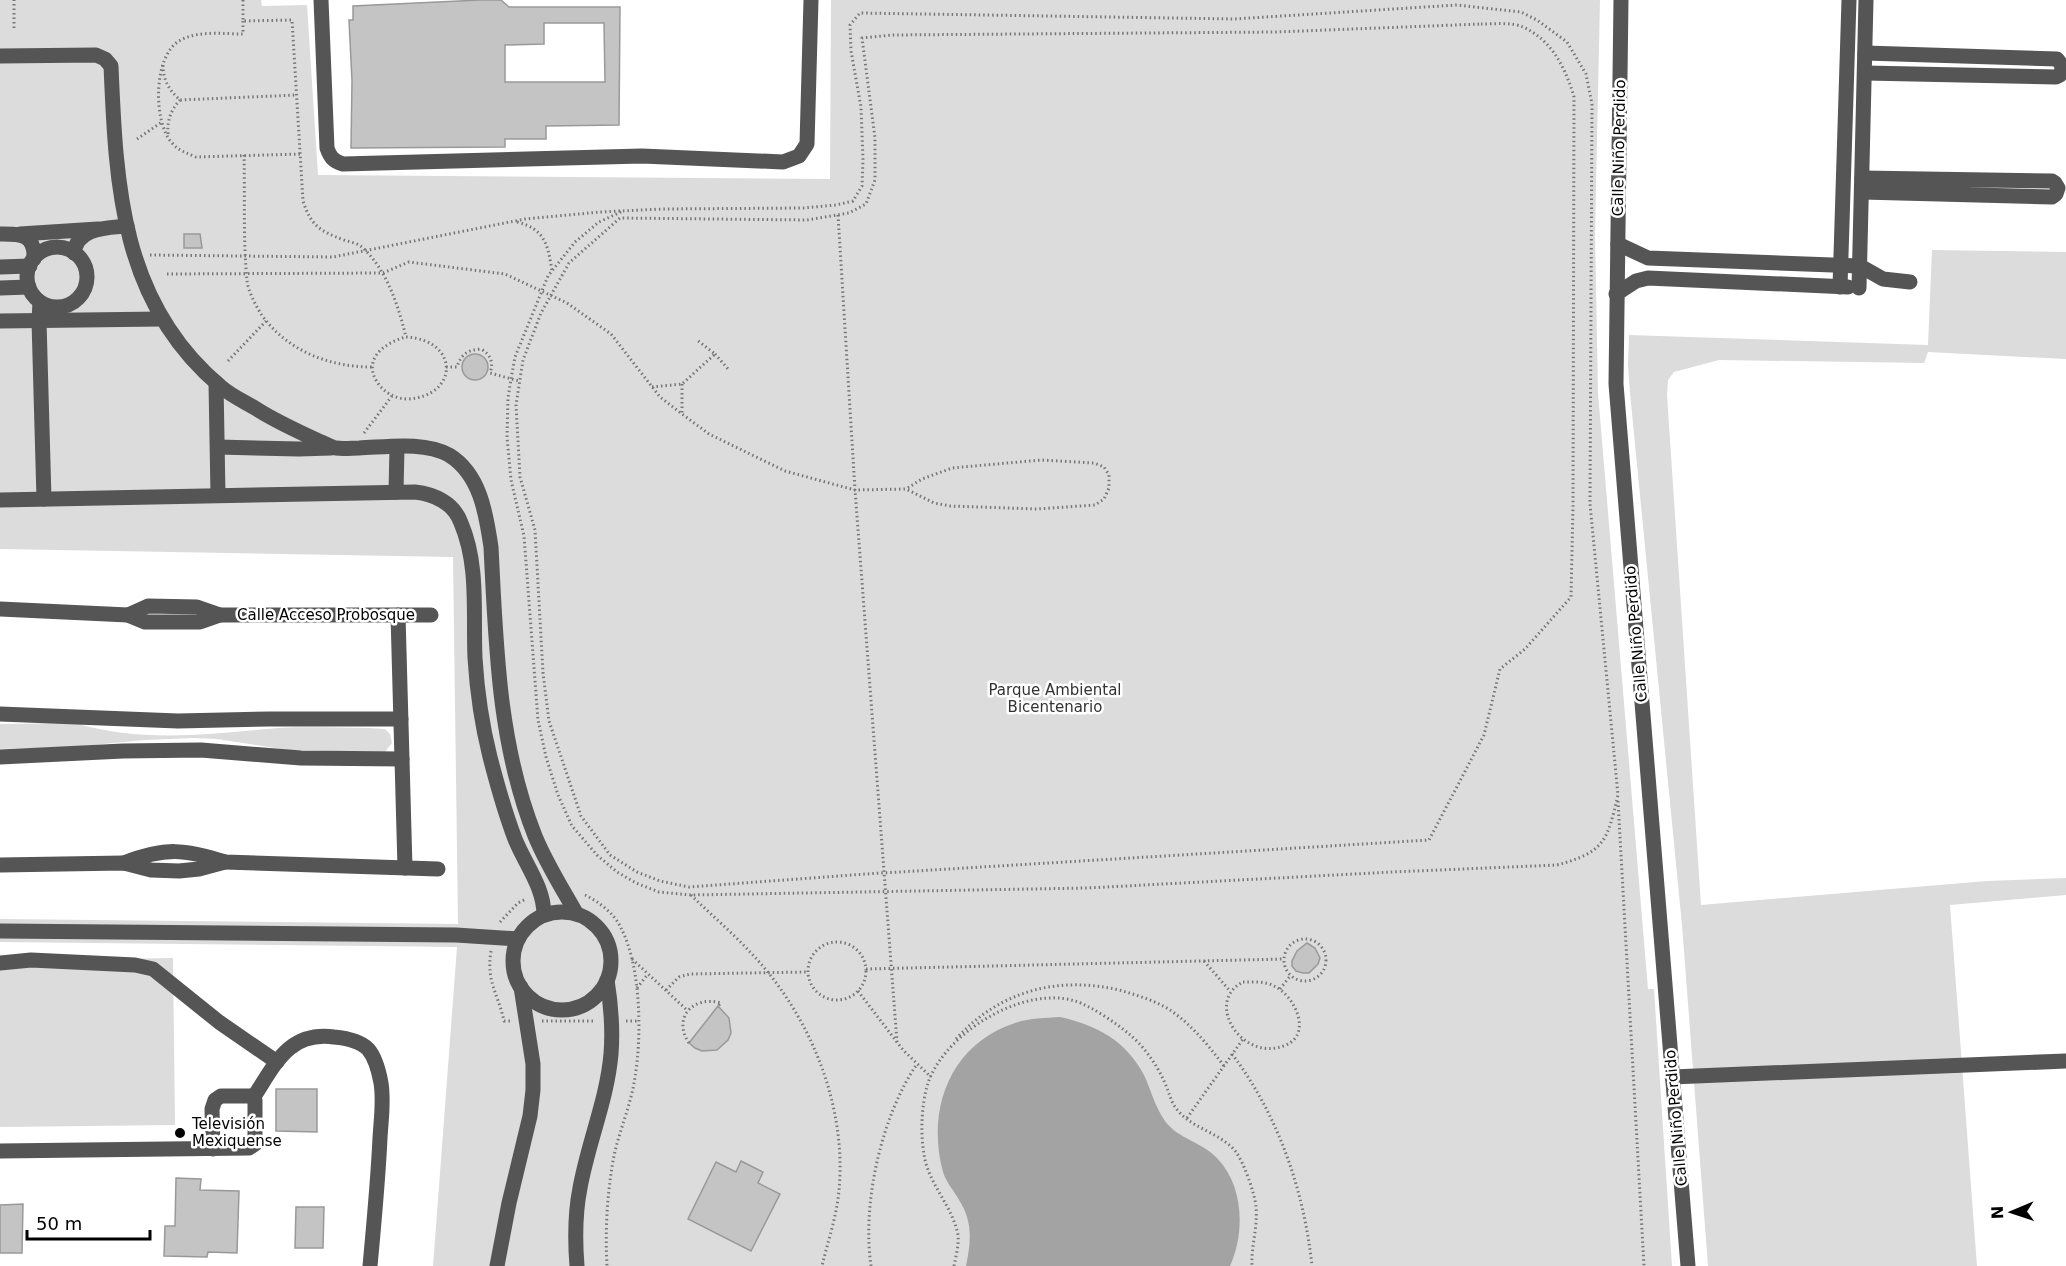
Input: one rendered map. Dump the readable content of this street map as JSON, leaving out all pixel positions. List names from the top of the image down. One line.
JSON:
{"streets":{"street":["Calle Niño Perdido","Calle Acceso Probosque"]},"parks":["Parque Ambiental Bicentenario"],"places":["Televisión Mexiquense"],"scale_bar":"50 m","north":"left"}
